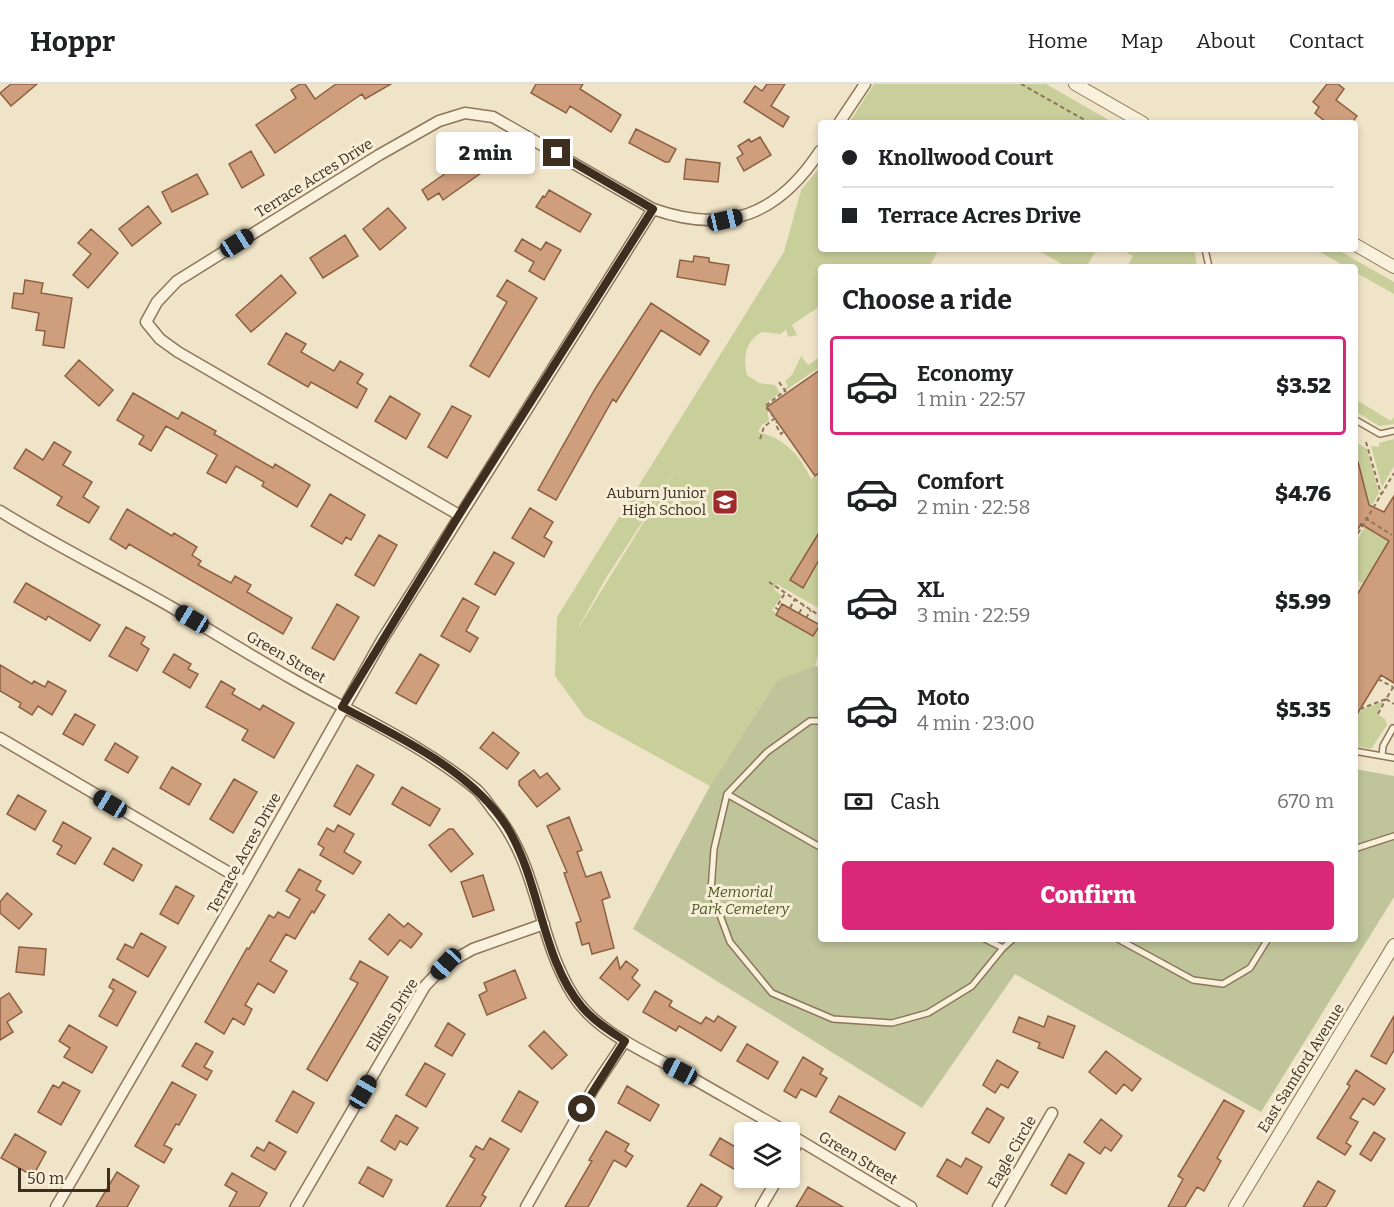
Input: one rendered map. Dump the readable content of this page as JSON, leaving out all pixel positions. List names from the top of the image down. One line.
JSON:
{"streets":{"street":["Terrace Acres Drive","Green Street","Elkins Drive","East Samford Avenue","Eagle Circle"]},"crossings":[["Terrace Acres Drive","Green Street"],["Green Street","Elkins Drive"]],"parks":["Memorial Park Cemetery"],"places":{"school or university":["Auburn Junior High School"]},"scale_bar":"50 m","page":{"header":"Hoppr","nav":["Home","Map","About","Contact"],"banner":["Knollwood Court","Terrace Acres Drive"],"bubble":"2 min","heading":"Choose a ride","list":[{"name":"Economy","note":"1 min · 22:57","value":"$3.52"},{"name":"Comfort","note":"2 min · 22:58","value":"$4.76"},{"name":"XL","note":"3 min · 22:59","value":"$5.99"},{"name":"Moto","note":"4 min · 23:00","value":"$5.35"}],"pay":["Cash","670 m"],"buttons":"Confirm","scale":"50 m"}}
